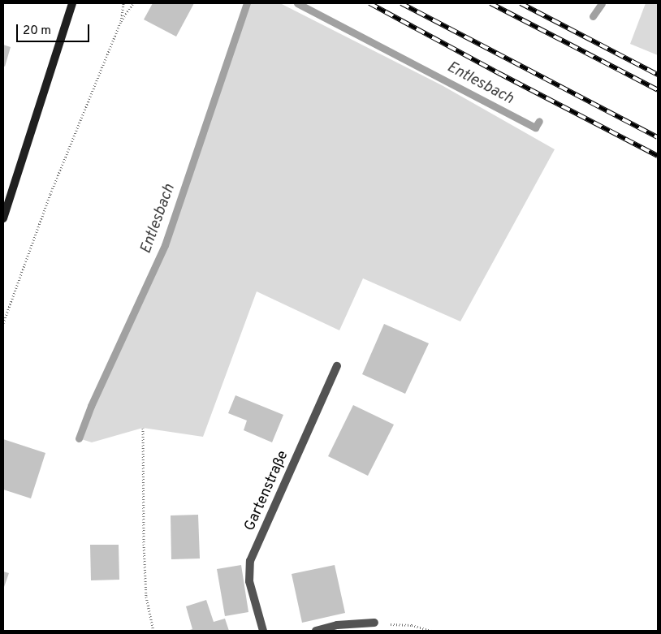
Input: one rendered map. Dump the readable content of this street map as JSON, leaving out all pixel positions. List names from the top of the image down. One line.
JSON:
{"streets":{"street":["Gartenstraße"]},"water":["Entlesbach"],"scale_bar":"20 m"}
